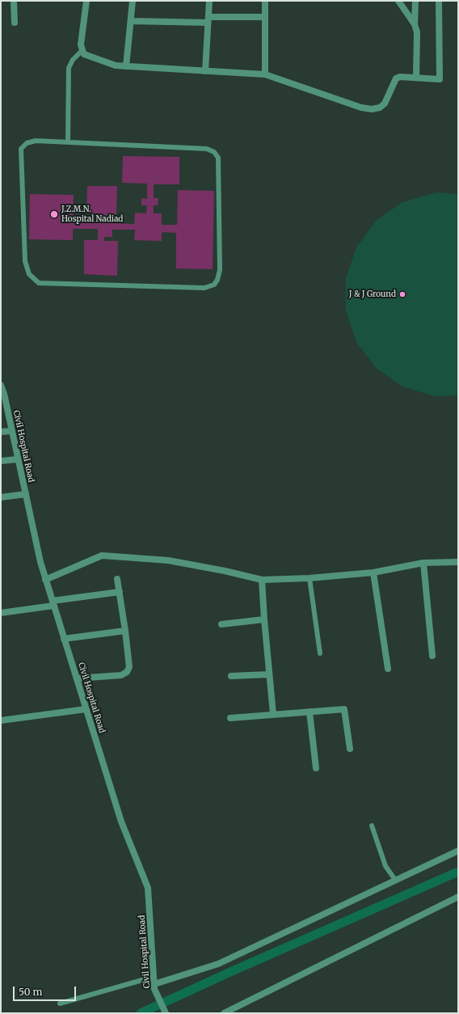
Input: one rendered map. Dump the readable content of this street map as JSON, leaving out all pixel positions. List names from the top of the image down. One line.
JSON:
{"streets":{"street":["Civil Hospital Road"]},"places":["J.Z.M.N. Hospital Nadiad","J & J Ground"],"scale_bar":"50 m"}
